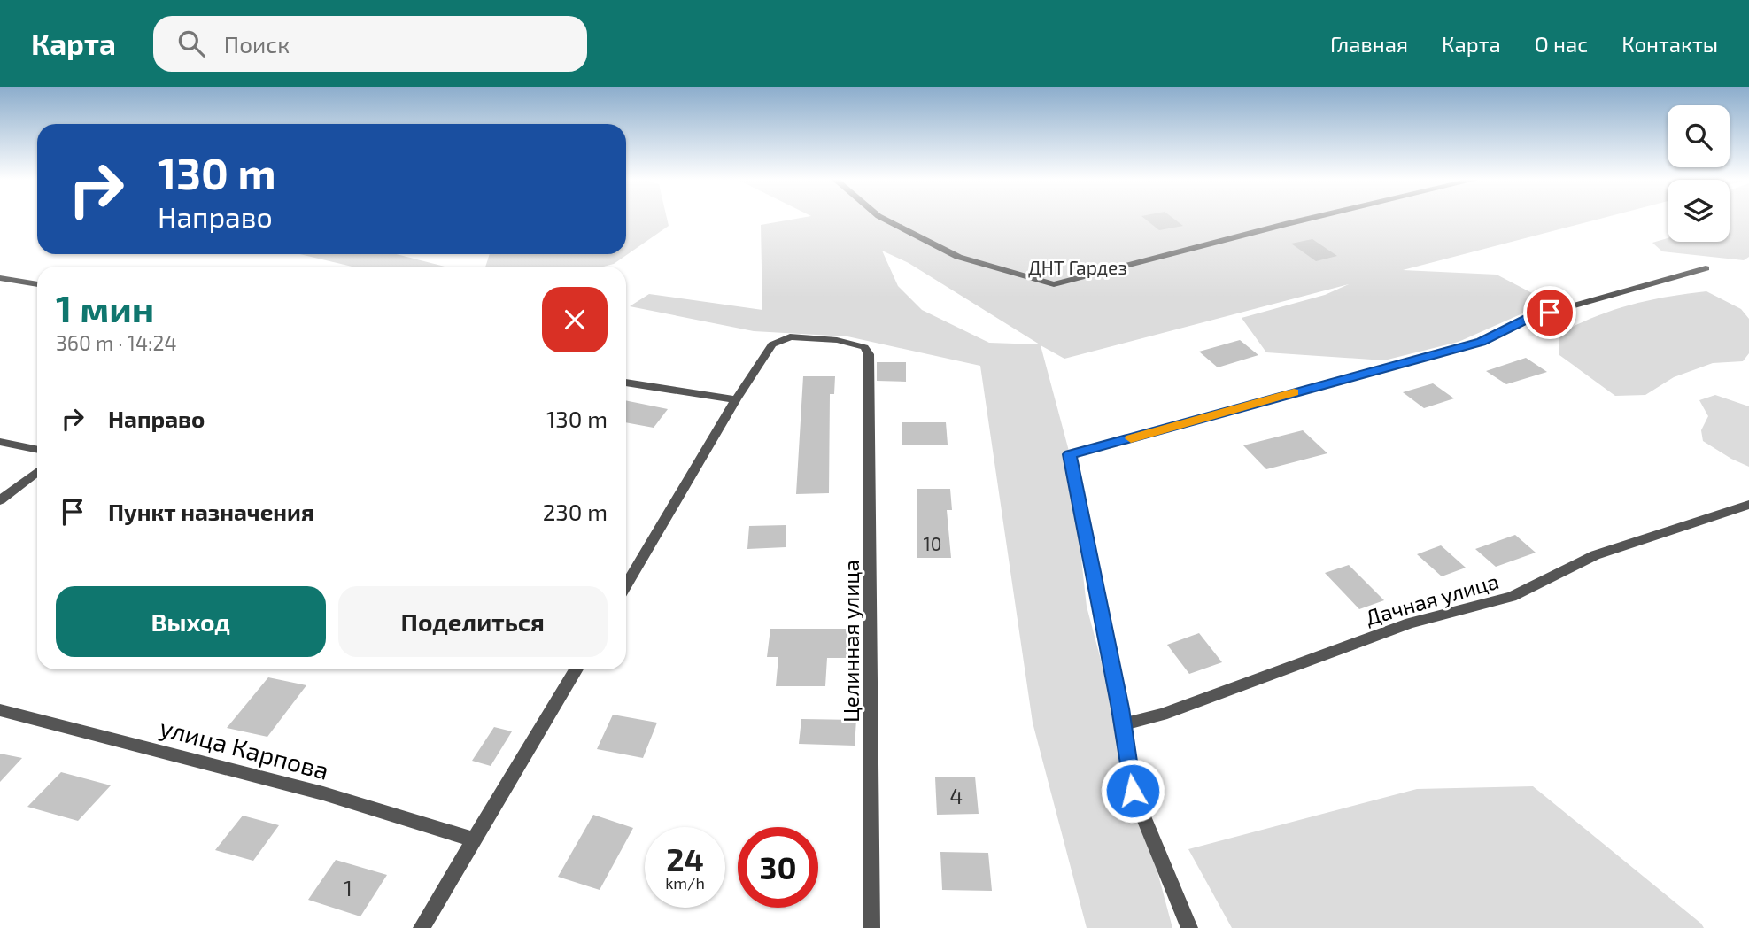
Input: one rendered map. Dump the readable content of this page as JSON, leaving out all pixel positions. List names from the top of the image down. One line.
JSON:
{"streets":{"street":["Дачная улица","Целинная улица","улица Карпова"]},"parks":["ДНТ Гардез"],"house_numbers":["10","4","1"],"page":{"header":"Карта","search":"Поиск","nav":["Главная","Карта","О нас","Контакты"],"turn":["130 m","Направо"],"heading":["1 мин","360 m · 14:24"],"list":[{"name":"Направо","value":"130 m"},{"name":"Пункт назначения","value":"230 m"}],"buttons":["Выход","Поделиться"],"speed":"24 km/h","limit":"30"}}
